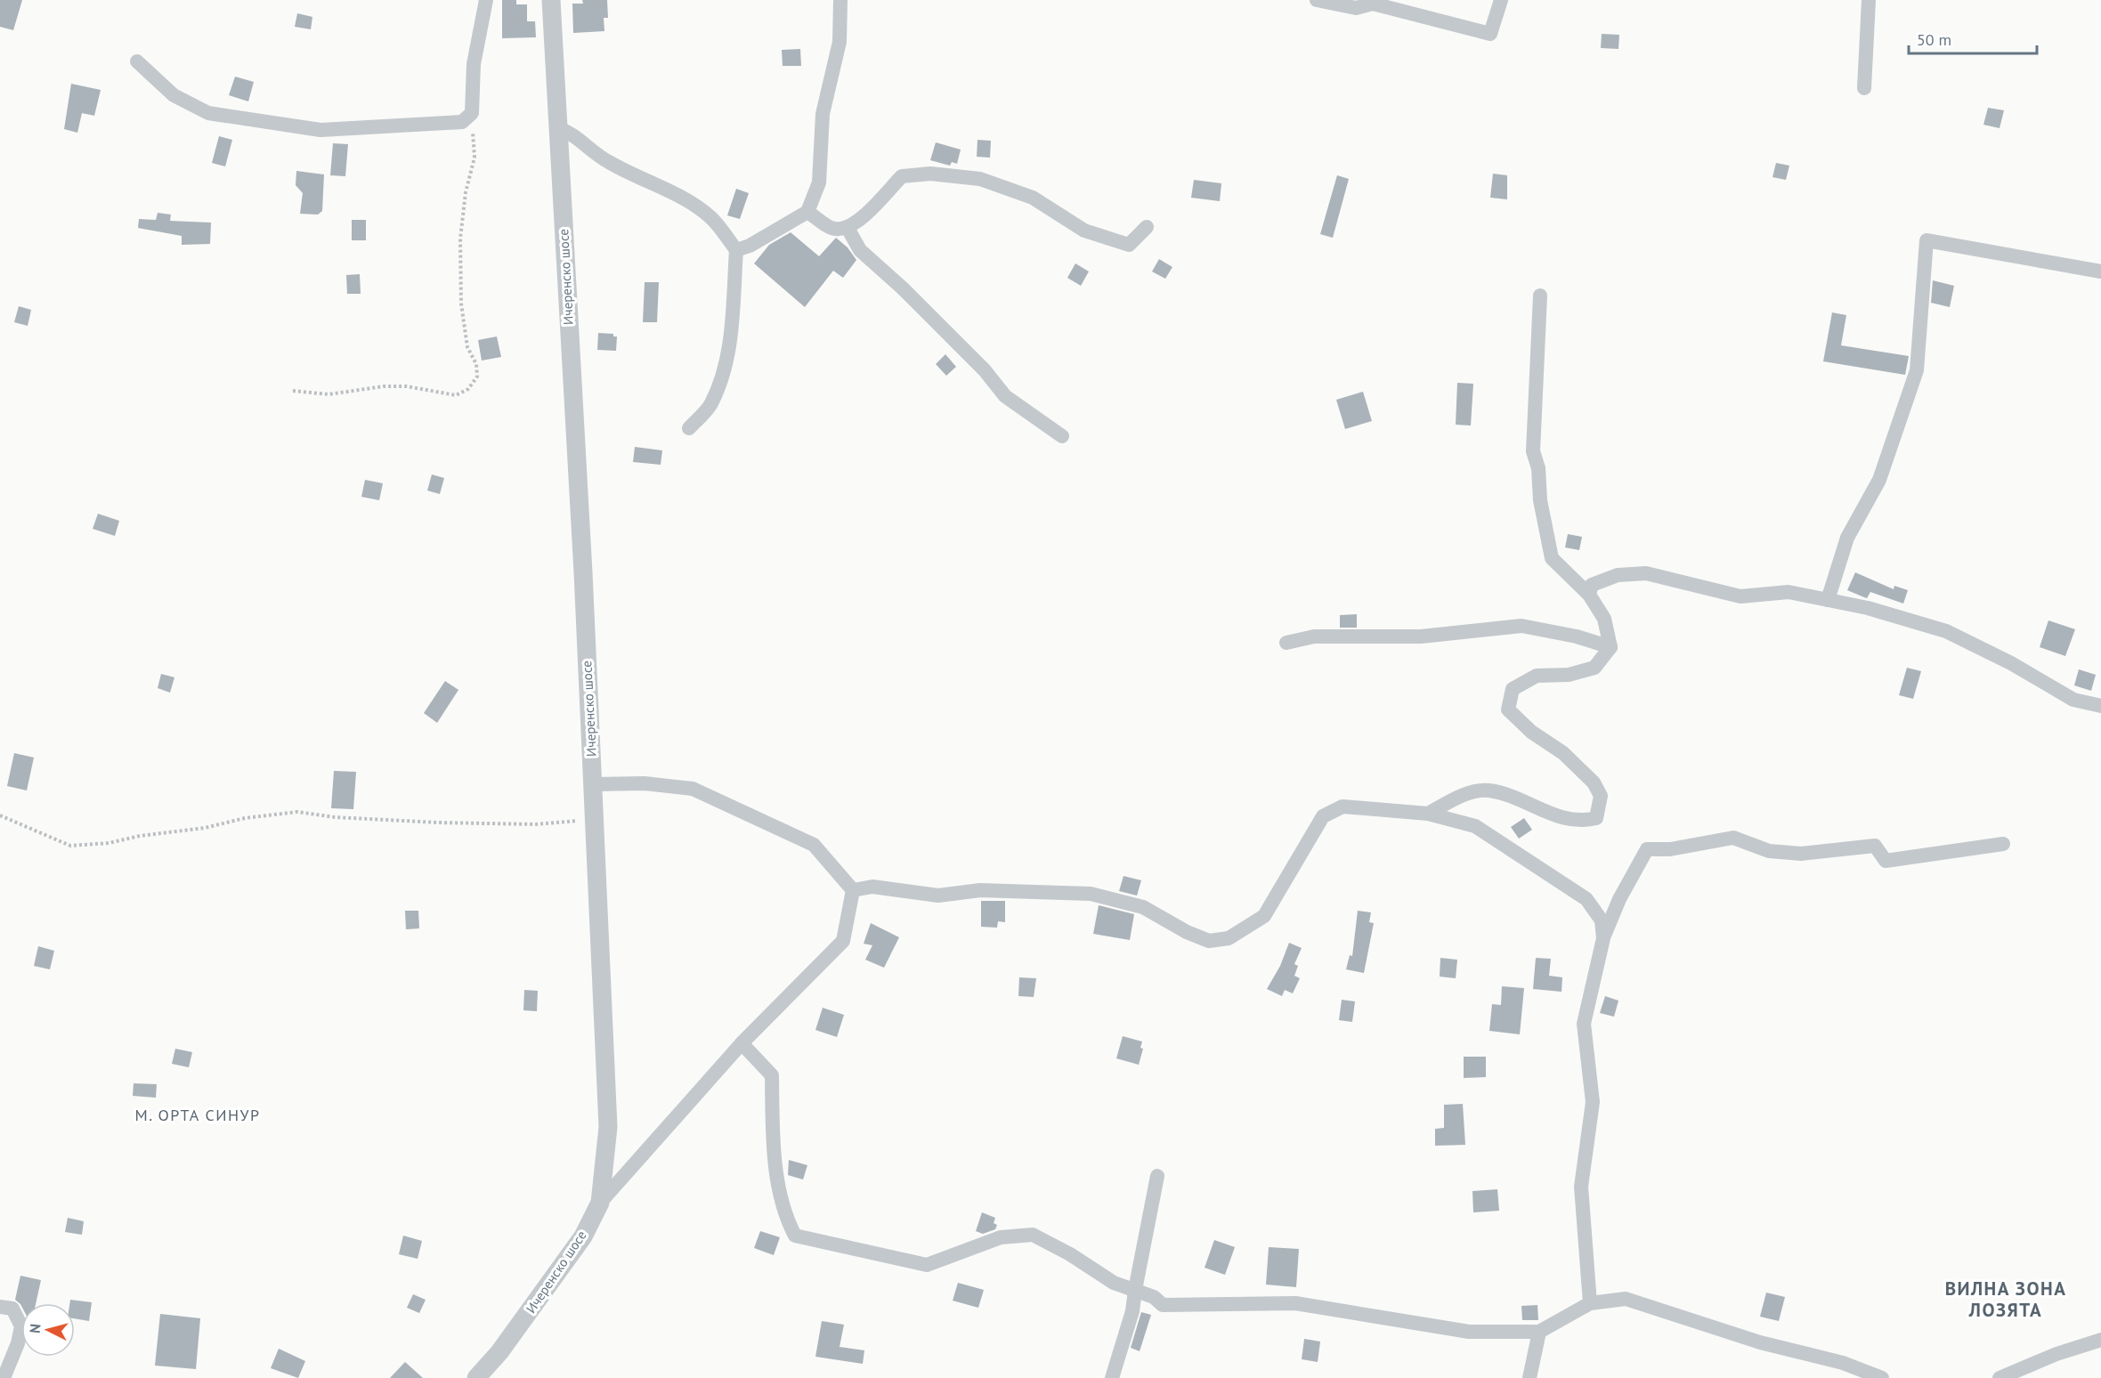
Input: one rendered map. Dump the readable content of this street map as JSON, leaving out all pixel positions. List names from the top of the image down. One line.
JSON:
{"streets":{"street":["Ичеренско шосе"]},"districts":["М. ОРТА СИНУР","ВИЛНА ЗОНА ЛОЗЯТА"],"scale_bar":"50 m","north":"left"}
